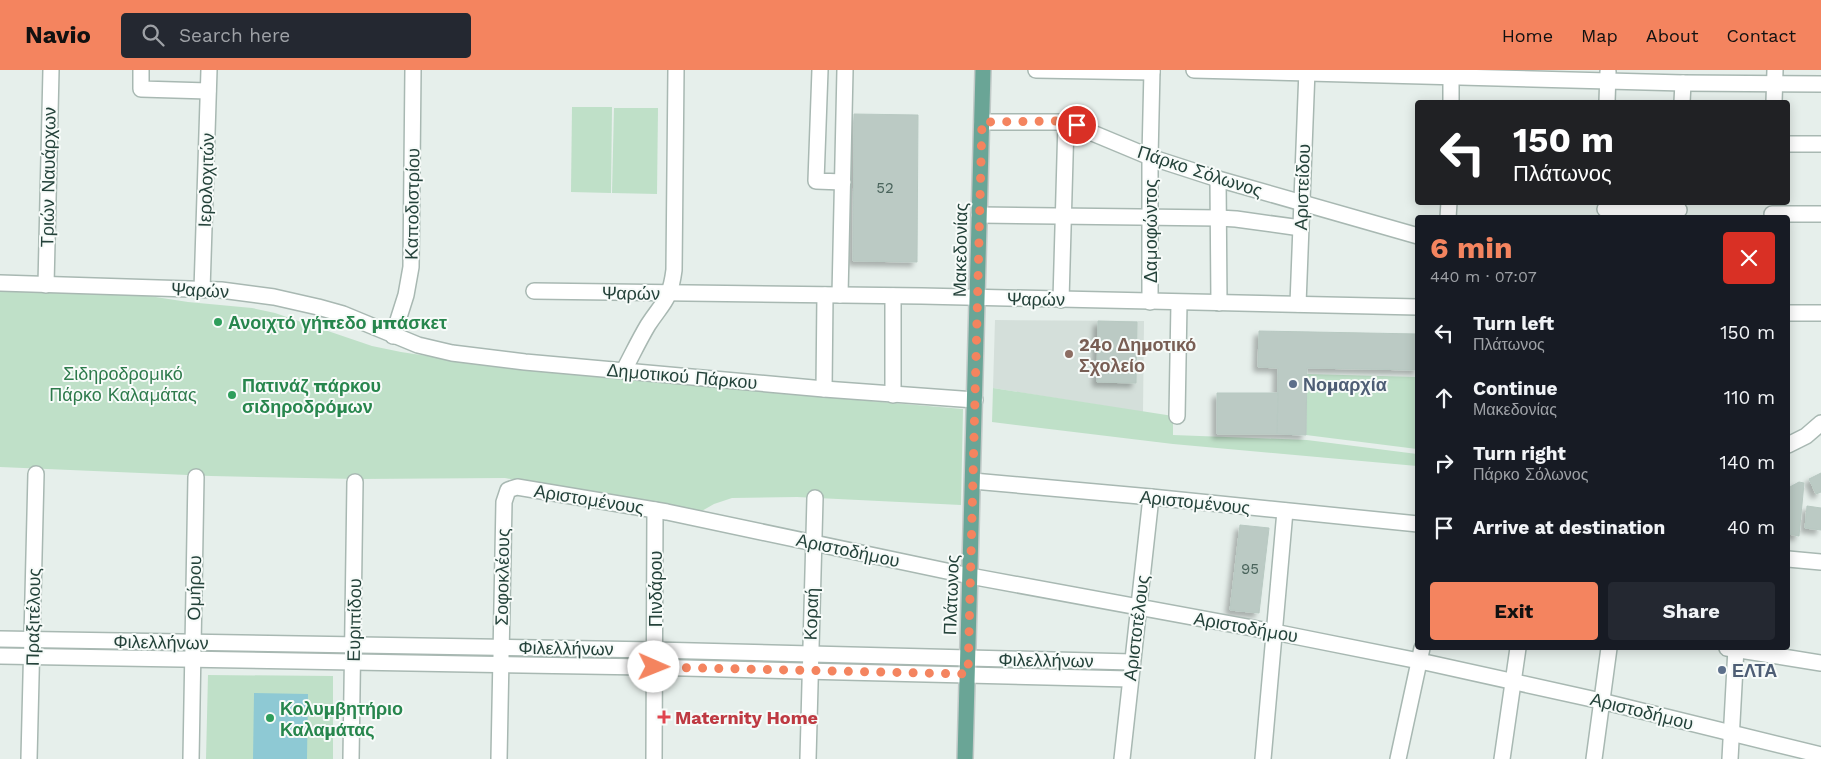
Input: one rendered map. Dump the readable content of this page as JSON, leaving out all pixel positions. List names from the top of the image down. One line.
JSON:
{"streets":{"main road":["Μακεδονίας","Πλάτωνος"],"street":["Πάρκο Σόλωνος","Τριών Ναυάρχων","Ιερολοχιτών","Αριστείδου","Καποδιστρίου","Δαμοφώντος","Ψαρών","Δημοτικού Πάρκου","Αριστομένους","Αριστοδήμου","Σοφοκλέους","Ομήρου","Πινδάρου","Κοραή","Πραξιτέλους","Ευριπίδου","Αριστοτέλους","Φιλελλήνων"]},"crossings":[["Πάρκο Σόλωνος","Αριστείδου"],["Πάρκο Σόλωνος","Δαμοφώντος"],["Πάρκο Σόλωνος","Μακεδονίας"],["Τριών Ναυάρχων","Ψαρών"],["Ιερολοχιτών","Ψαρών"],["Αριστείδου","Ψαρών"],["Καποδιστρίου","Ψαρών"],["Καποδιστρίου","Δημοτικού Πάρκου"],["Δαμοφώντος","Ψαρών"],["Μακεδονίας","Ψαρών"],["Μακεδονίας","Δημοτικού Πάρκου"],["Μακεδονίας","Πλάτωνος"],["Ψαρών","Δημοτικού Πάρκου"],["Αριστομένους","Αριστοδήμου"],["Αριστομένους","Σοφοκλέους"],["Αριστομένους","Πινδάρου"],["Αριστομένους","Πλάτωνος"],["Αριστομένους","Αριστοτέλους"],["Αριστοδήμου","Πινδάρου"],["Αριστοδήμου","Πλάτωνος"],["Αριστοδήμου","Κοραή"],["Αριστοδήμου","Αριστοτέλους"],["Σοφοκλέους","Φιλελλήνων"],["Ομήρου","Φιλελλήνων"],["Πινδάρου","Φιλελλήνων"],["Πλάτωνος","Φιλελλήνων"],["Κοραή","Φιλελλήνων"],["Πραξιτέλους","Φιλελλήνων"],["Ευριπίδου","Φιλελλήνων"],["Αριστοτέλους","Φιλελλήνων"]],"parks":["Σιδηροδρομικό Πάρκο Καλαμάτας"],"places":{"other":["Ανοιχτό γήπεδο μπάσκετ","24ο Δημοτικό Σχολείο","Νομαρχία","Πατινάζ πάρκου σιδηροδρόμων","ΕΛΤΑ","Κολυμβητήριο Καλαμάτας"],"health":["Maternity Home"]},"house_numbers":["52","95"],"page":{"header":"Navio","search":"Search here","nav":["Home","Map","About","Contact"],"turn":["150 m","Πλάτωνος"],"heading":["6 min","440 m · 07:07"],"list":[{"name":"Turn left","note":"Πλάτωνος","value":"150 m"},{"name":"Continue","note":"Μακεδονίας","value":"110 m"},{"name":"Turn right","note":"Πάρκο Σόλωνος","value":"140 m"},{"name":"Arrive at destination","value":"40 m"}],"buttons":["Exit","Share"]}}
